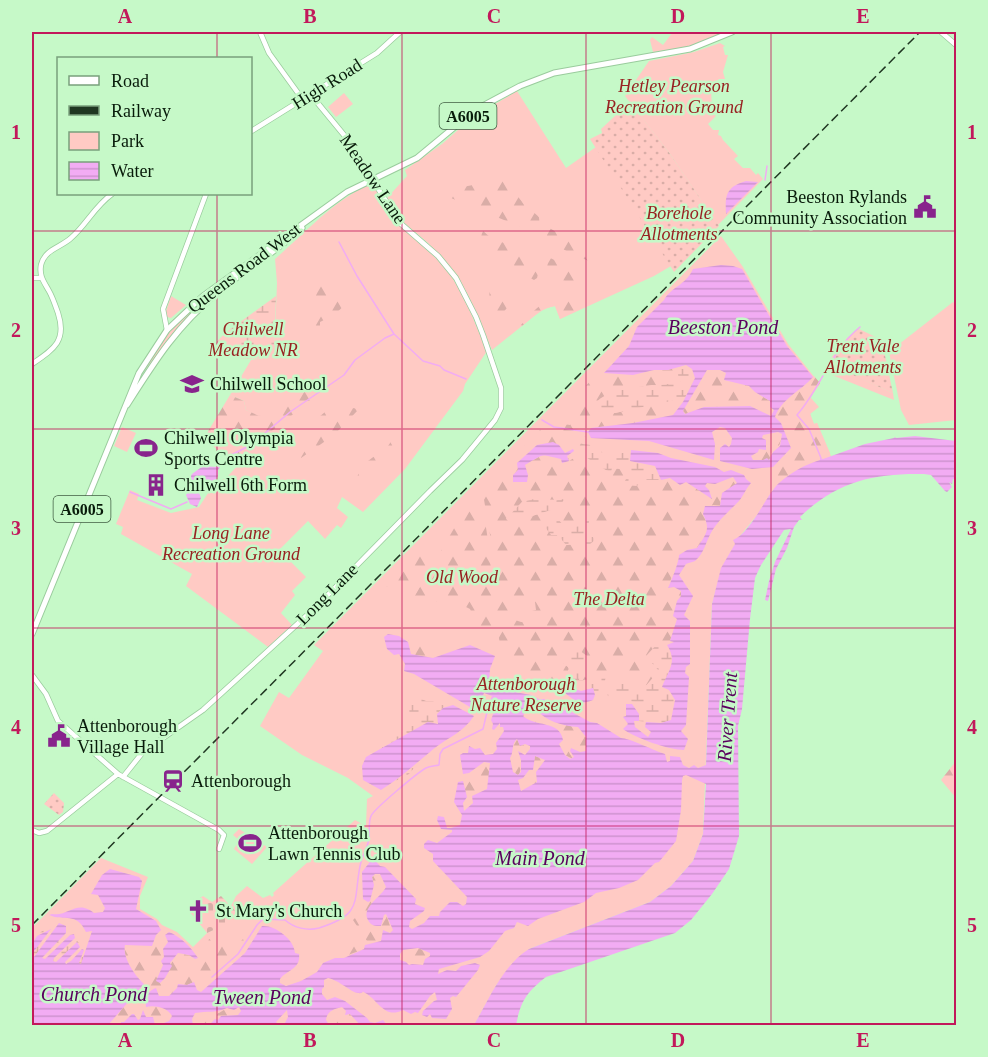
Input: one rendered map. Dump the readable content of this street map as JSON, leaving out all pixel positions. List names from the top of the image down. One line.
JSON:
{"streets":{"main road":["A6005","Queens Road West"],"street":["High Road","Meadow Lane","Long Lane"]},"crossings":[["High Road","Meadow Lane"],["A6005","Queens Road West"],["Meadow Lane","Queens Road West"],["Meadow Lane","Long Lane"]],"water":["Beeston Pond","River Trent","Main Pond","Church Pond","Tween Pond"],"parks":["Hetley Pearson Recreation Ground","Borehole Allotments","Chilwell Meadow NR","Trent Vale Allotments","Long Lane Recreation Ground","Old Wood","The Delta","Attenborough Nature Reserve"],"places":{"public building":["Beeston Rylands Community Association","Attenborough Village Hall"],"school or university":["Chilwell School"],"sports":["Chilwell Olympia Sports Centre","Attenborough Lawn Tennis Club"],"building":["Chilwell 6th Form"],"station":["Attenborough"],"church":["St Mary's Church"]},"legend":["Road","Railway","Park","Water"],"grid":{"columns":["A","B","C","D","E"],"rows":["1","2","3","4","5"]}}
